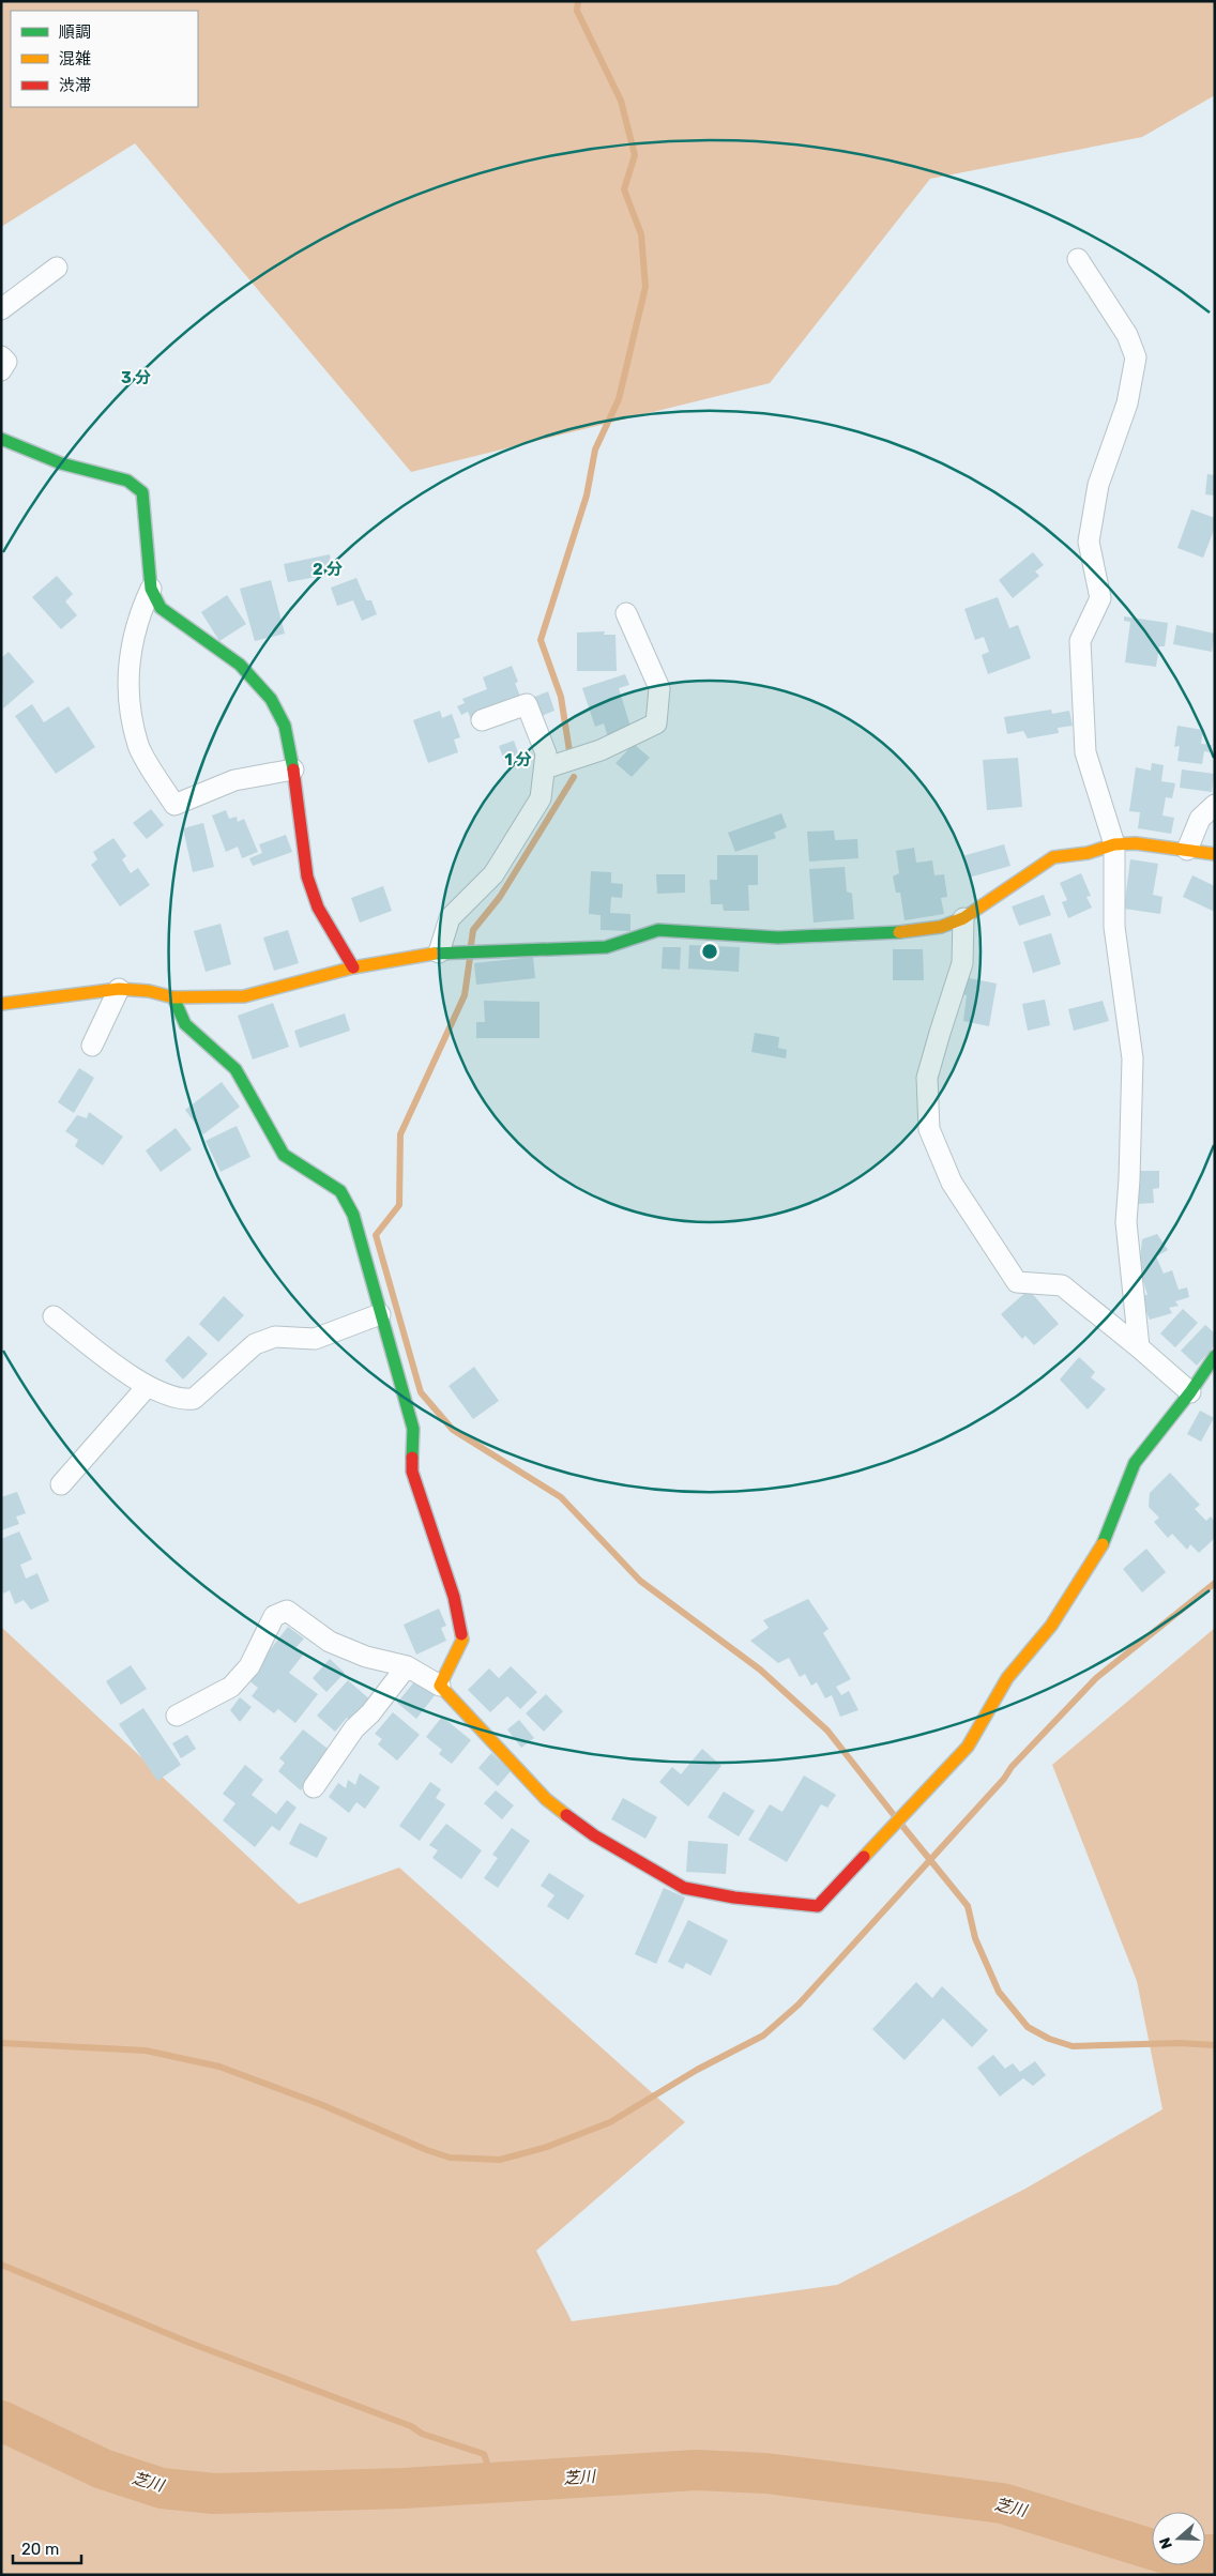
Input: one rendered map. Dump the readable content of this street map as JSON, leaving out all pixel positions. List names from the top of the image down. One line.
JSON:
{"water":["芝川"],"legend":["順調","混雑","渋滞"],"scale_bar":"20 m","north":"left","rings":["3 分","2 分","1 分"]}
